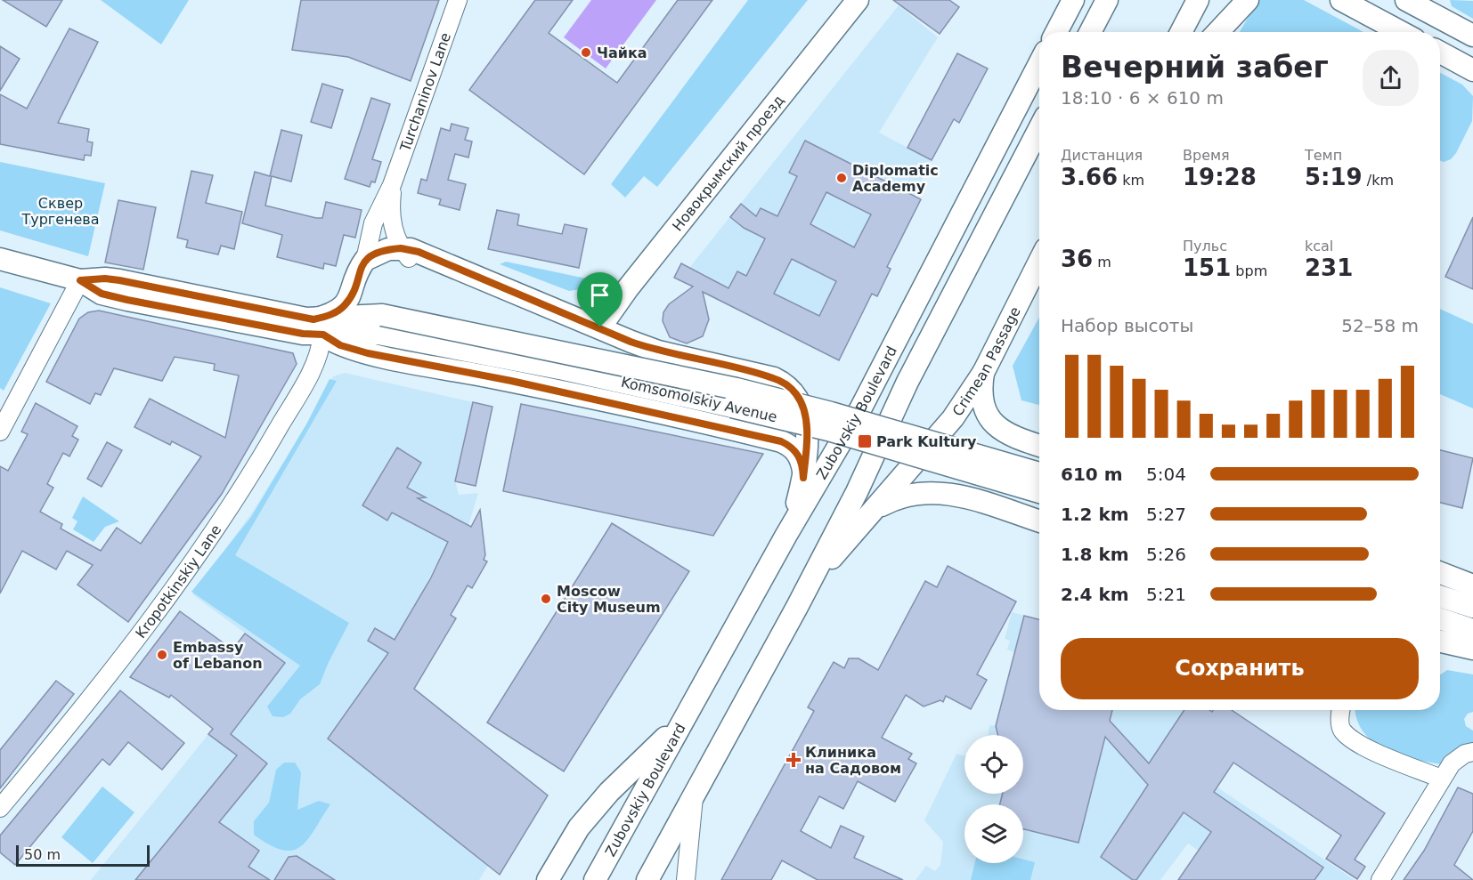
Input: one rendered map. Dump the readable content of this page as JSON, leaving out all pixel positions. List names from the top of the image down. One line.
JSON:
{"streets":{"main road":["Новокрымский проезд","Crimean Passage","Komsomolskiy Avenue","Zubovskiy Boulevard"],"street":["Turchaninov Lane","Kropotkinskiy Lane"]},"crossings":[["Crimean Passage","Zubovskiy Boulevard"]],"parks":["Сквер Тургенева"],"places":{"other":["Чайка","Diplomatic Academy","Moscow City Museum","Embassy of Lebanon"],"transit":["Park Kultury"],"health":["Клиника на Садовом"]},"scale_bar":"50 m","page":{"heading":["Вечерний забег","18:10 · 6 × 610 m"],"stats":[["Дистанция","3.66 km"],["Время","19:28"],["Темп","5:19 /km"],["36 m"],["Пульс","151 bpm"],["kcal","231"]],"chart":["Набор высоты","52–58 m"],"list":[{"name":"610 m","note":"5:04"},{"name":"1.2 km","note":"5:27"},{"name":"1.8 km","note":"5:26"},{"name":"2.4 km","note":"5:21"}],"buttons":"Сохранить","scale":"50 m"}}
